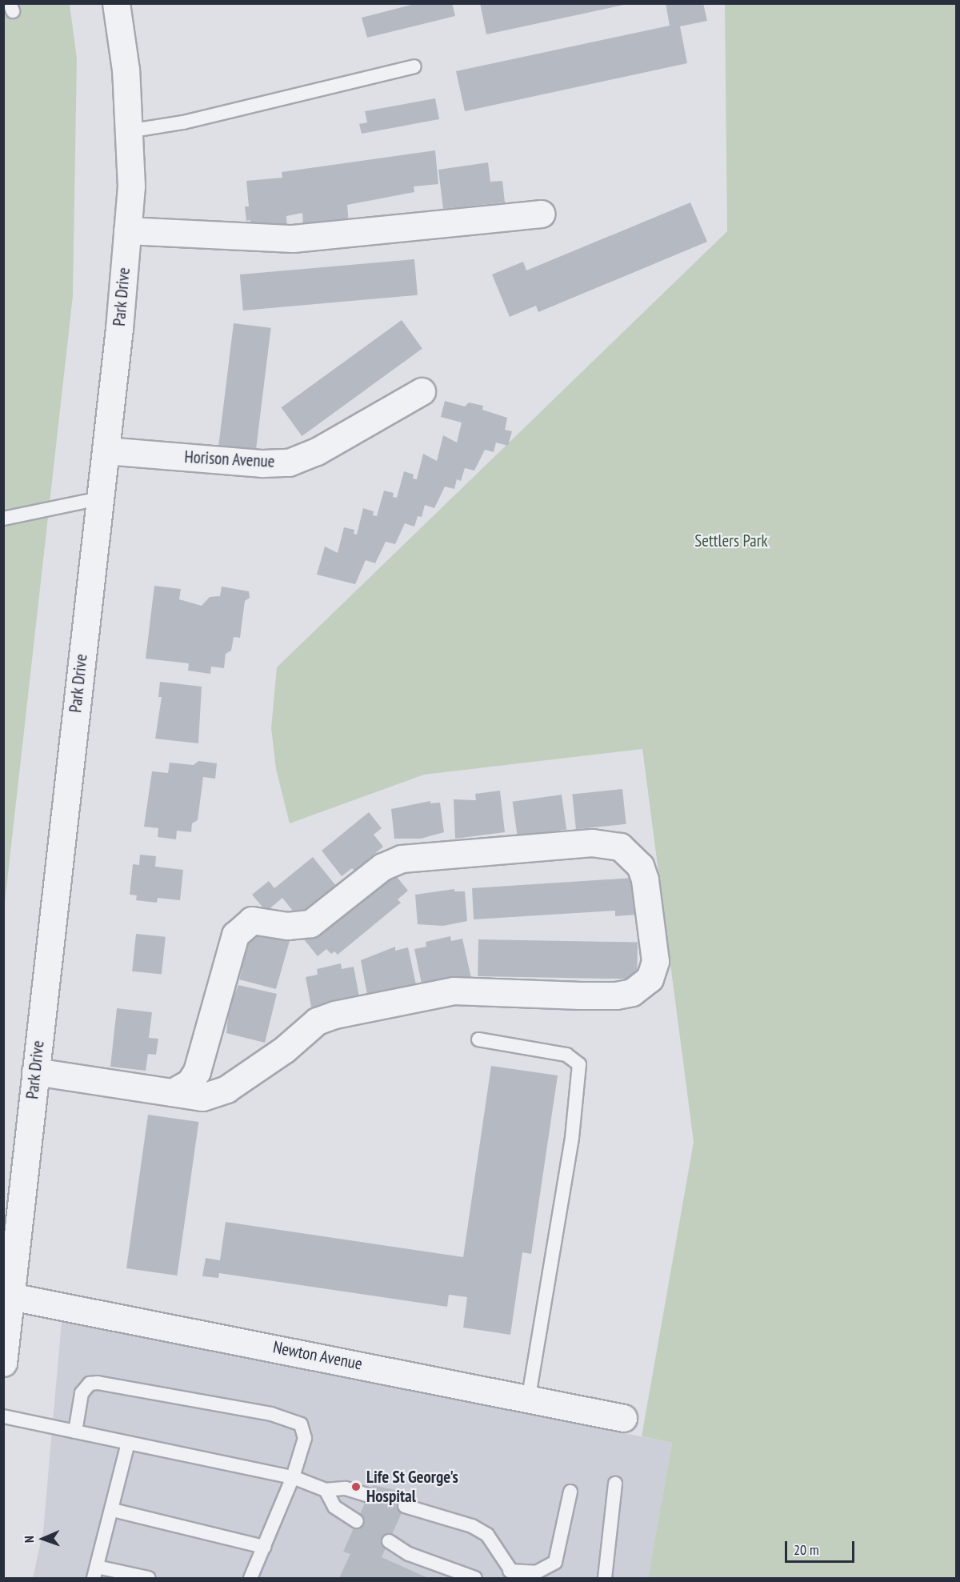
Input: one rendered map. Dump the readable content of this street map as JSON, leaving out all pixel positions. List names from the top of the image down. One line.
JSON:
{"streets":{"street":["Park Drive","Horison Avenue","Newton Avenue"]},"crossings":[["Park Drive","Horison Avenue"],["Park Drive","Newton Avenue"]],"parks":["Settlers Park"],"places":["Life St George's Hospital"],"scale_bar":"20 m","north":"left"}
